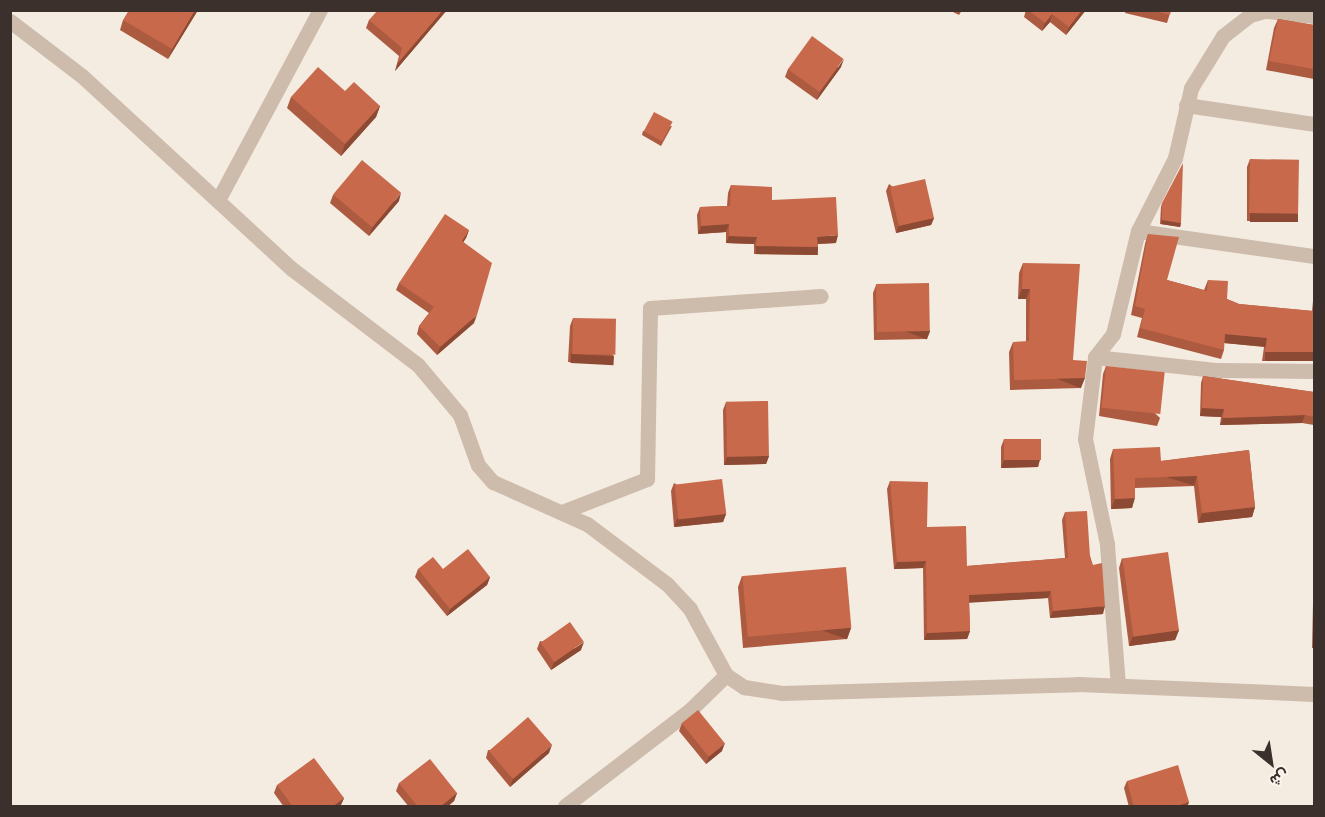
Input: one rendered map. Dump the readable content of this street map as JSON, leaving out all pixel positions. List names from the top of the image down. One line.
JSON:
{"north":"bottom right"}
